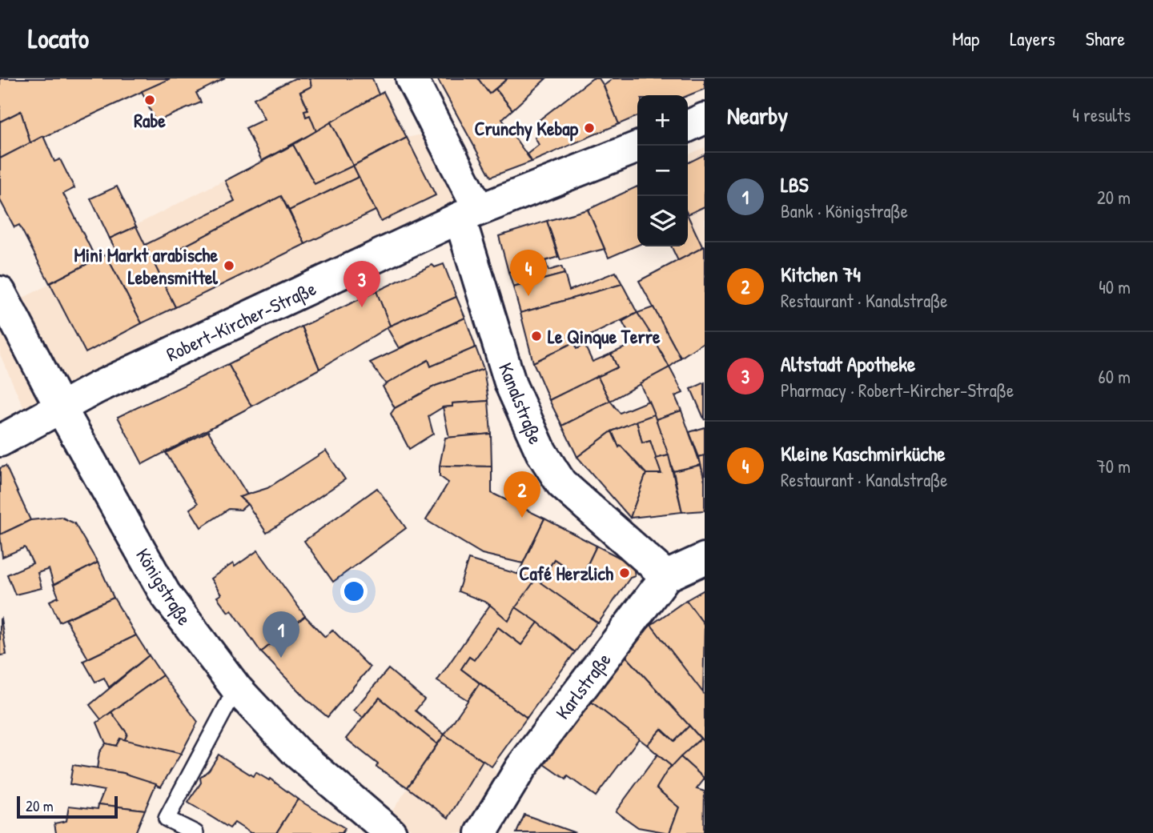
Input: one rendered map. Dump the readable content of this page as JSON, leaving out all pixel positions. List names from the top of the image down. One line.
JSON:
{"streets":{"street":["Robert-Kircher-Straße","Kanalstraße","Königstraße","Karlstraße"]},"crossings":[["Robert-Kircher-Straße","Kanalstraße"],["Robert-Kircher-Straße","Königstraße"],["Kanalstraße","Karlstraße"]],"places":["Rabe","Crunchy Kebap","Mini Markt arabische Lebensmittel","Le Qinque Terre","Café Herzlich"],"scale_bar":"20 m","page":{"header":"Locato","nav":["Map","Layers","Share"],"heading":["Nearby","4 results"],"map_buttons":["+","−"],"list":[{"mark":"1","name":"LBS","note":"Bank · Königstraße","value":"20 m"},{"mark":"2","name":"Kitchen 74","note":"Restaurant · Kanalstraße","value":"40 m"},{"mark":"3","name":"Altstadt Apotheke","note":"Pharmacy · Robert-Kircher-Straße","value":"60 m"},{"mark":"4","name":"Kleine Kaschmirküche","note":"Restaurant · Kanalstraße","value":"70 m"}],"pins":["4","3","2","1"],"scale":"20 m"}}
